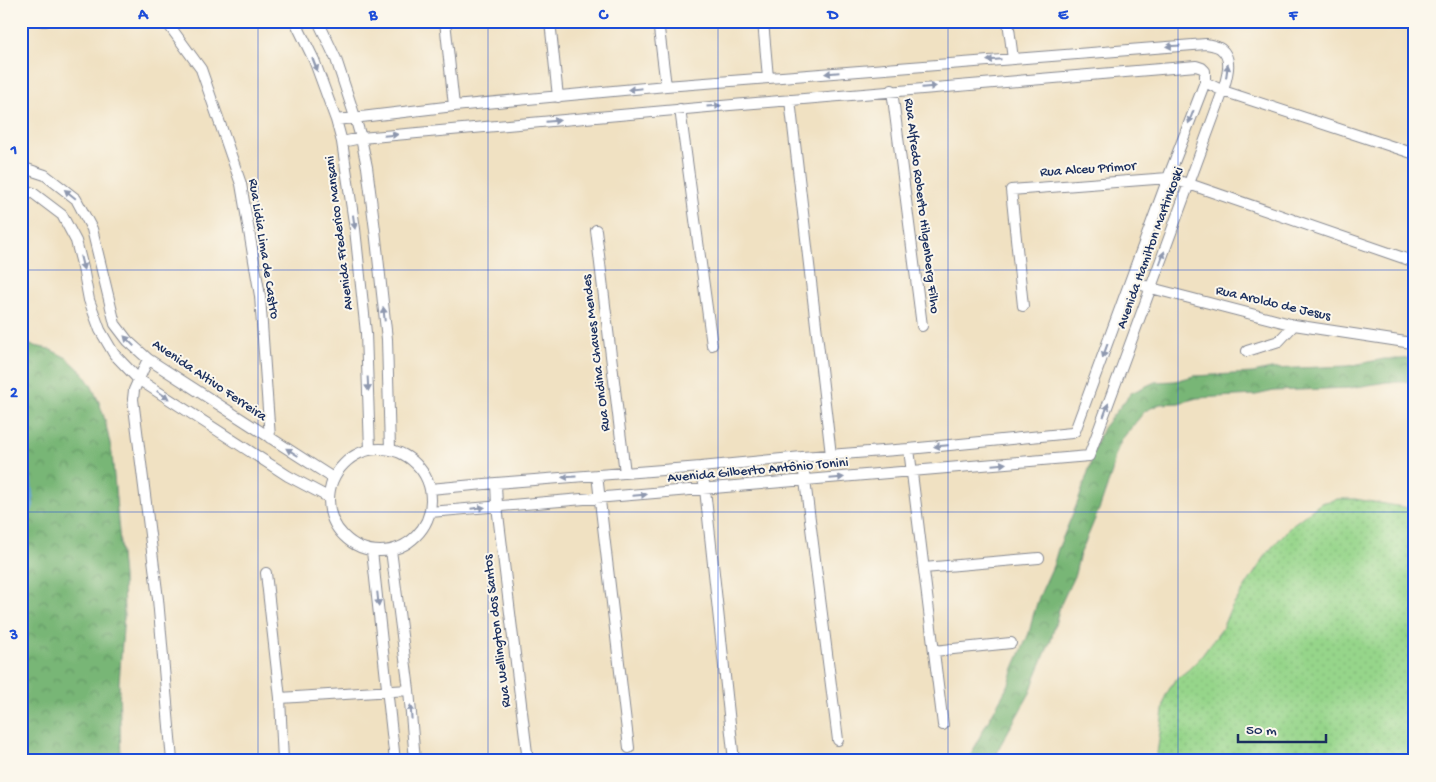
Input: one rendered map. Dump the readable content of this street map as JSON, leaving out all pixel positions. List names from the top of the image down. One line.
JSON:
{"streets":{"street":["Rua Alceu Primor","Rua Alfredo Roberto Hilgenberg Filho","Avenida Frederico Mansani","Avenida Hamilton Martinkoski","Rua Lidia Lima de Castro","Rua Aroldo de Jesus","Rua Ondina Chaves Mendes","Avenida Altivo Ferreira","Avenida Gilberto Antônio Tonini","Rua Wellington dos Santos"]},"crossings":[["Rua Alceu Primor","Avenida Hamilton Martinkoski"],["Rua Alfredo Roberto Hilgenberg Filho","Avenida Hamilton Martinkoski"],["Avenida Frederico Mansani","Avenida Altivo Ferreira"],["Avenida Frederico Mansani","Avenida Gilberto Antônio Tonini"],["Avenida Hamilton Martinkoski","Rua Aroldo de Jesus"],["Avenida Hamilton Martinkoski","Avenida Gilberto Antônio Tonini"],["Rua Lidia Lima de Castro","Avenida Altivo Ferreira"],["Rua Ondina Chaves Mendes","Avenida Gilberto Antônio Tonini"],["Avenida Altivo Ferreira","Avenida Gilberto Antônio Tonini"],["Avenida Gilberto Antônio Tonini","Rua Wellington dos Santos"]],"scale_bar":"50 m","grid":{"columns":["A","B","C","D","E","F"],"rows":["1","2","3"]}}
